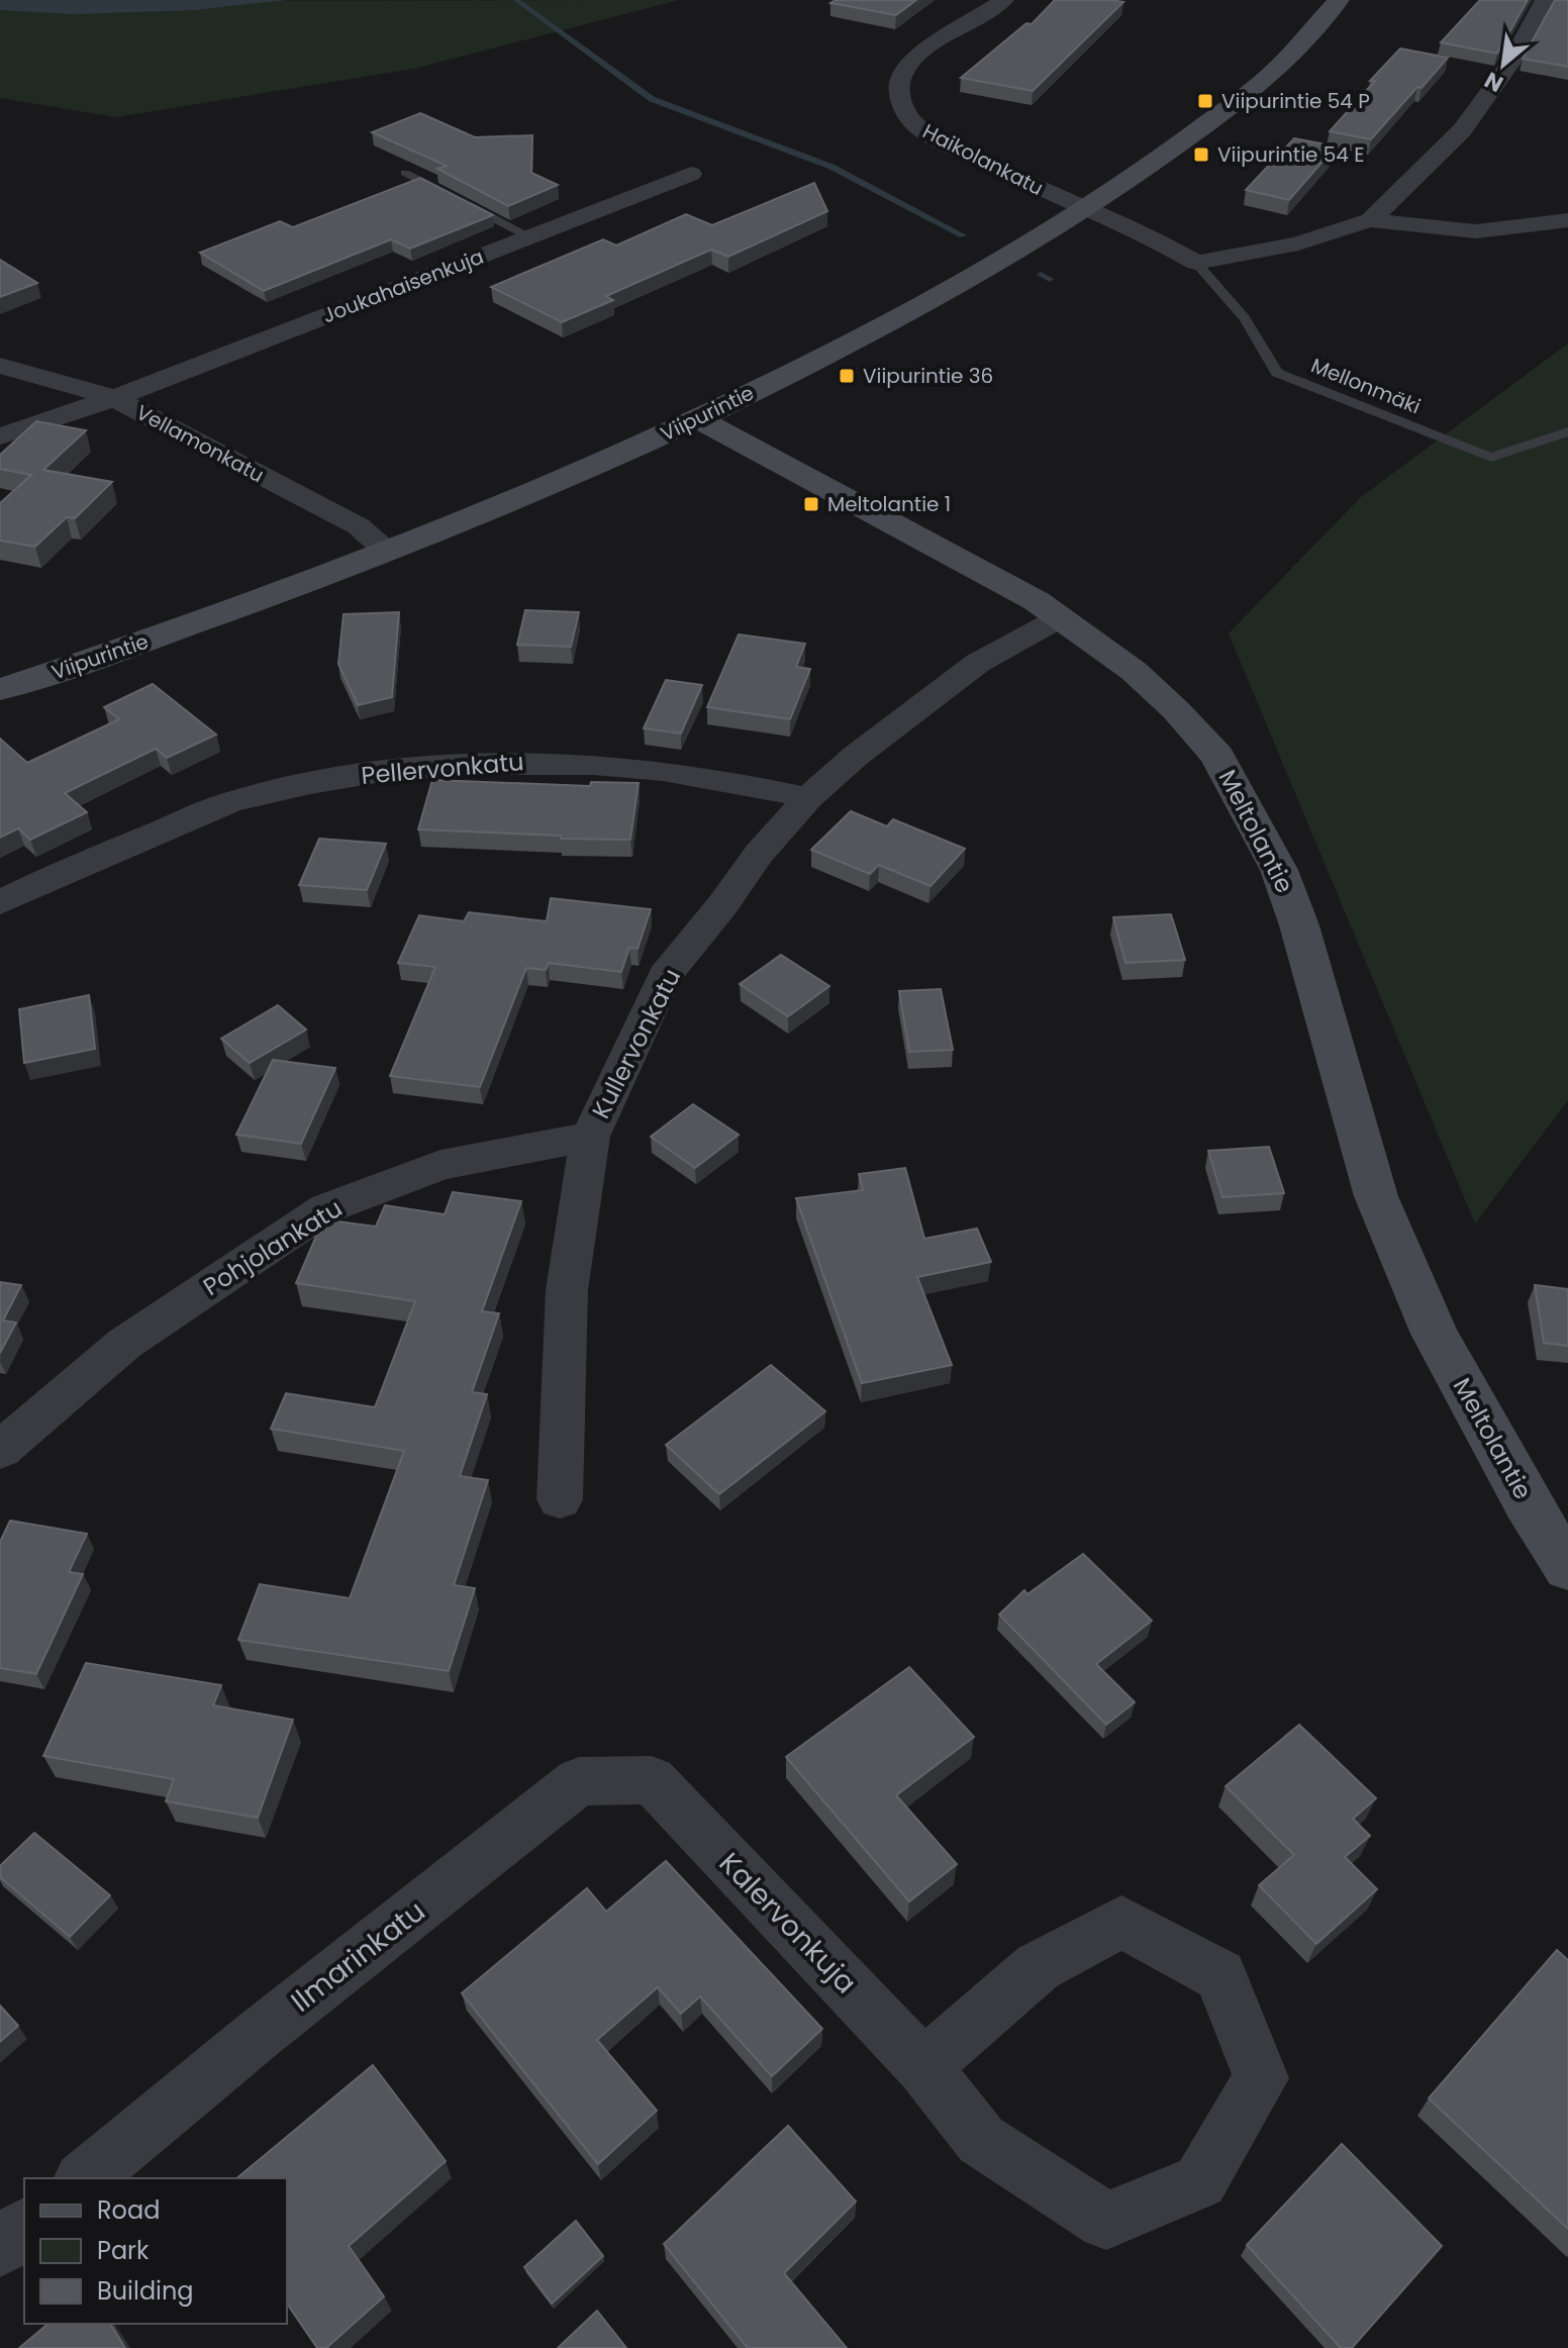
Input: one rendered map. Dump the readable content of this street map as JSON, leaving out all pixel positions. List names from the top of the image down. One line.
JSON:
{"streets":{"main road":["Viipurintie","Meltolantie"],"street":["Haikolankatu","Joukahaisenkuja","Vellamonkatu","Pellervonkatu","Kullervonkatu","Pohjolankatu","Kalervonkuja","Ilmarinkatu"],"lane":["Mellonmäki"]},"crossings":[["Haikolankatu","Viipurintie"],["Joukahaisenkuja","Vellamonkatu"],["Viipurintie","Vellamonkatu"],["Viipurintie","Meltolantie"],["Pellervonkatu","Kullervonkatu"],["Meltolantie","Kullervonkatu"],["Kullervonkatu","Pohjolankatu"],["Kalervonkuja","Ilmarinkatu"]],"places":{"transit":["Viipurintie 54 P","Viipurintie 54 E","Viipurintie 36","Meltolantie 1"]},"legend":["Road","Park","Building"],"north":"bottom left"}
